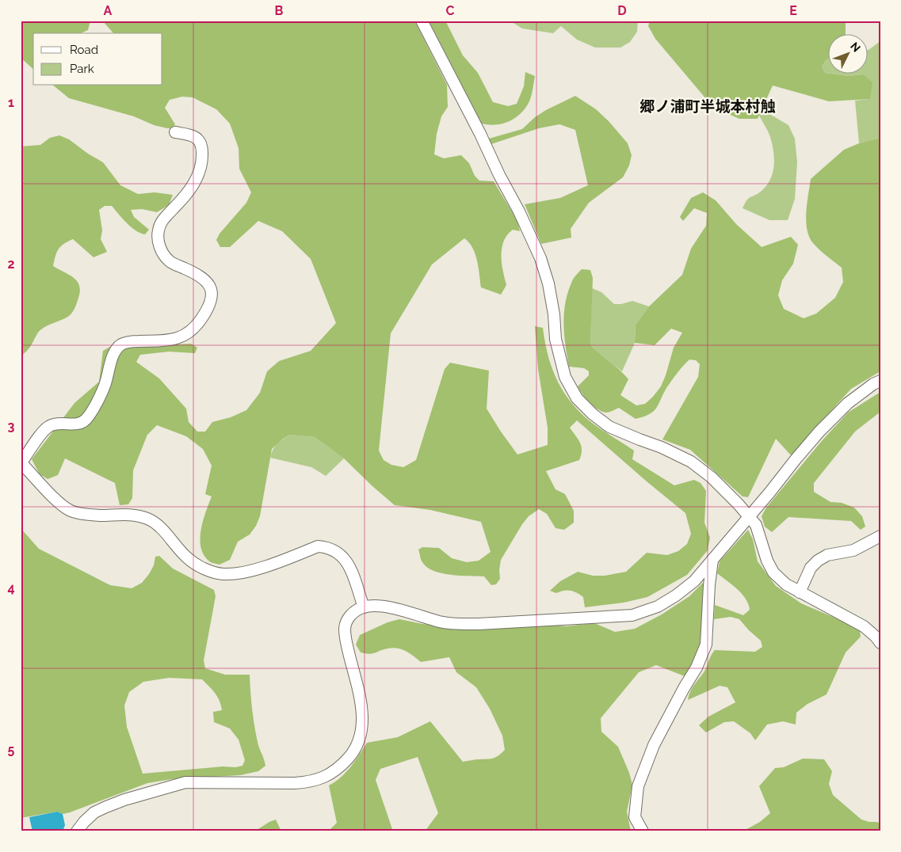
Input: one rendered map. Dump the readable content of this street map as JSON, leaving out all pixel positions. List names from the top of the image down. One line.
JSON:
{"districts":["郷ノ浦町半城本村触"],"legend":["Road","Park"],"north":"top right","grid":{"columns":["A","B","C","D","E"],"rows":["1","2","3","4","5"]}}
